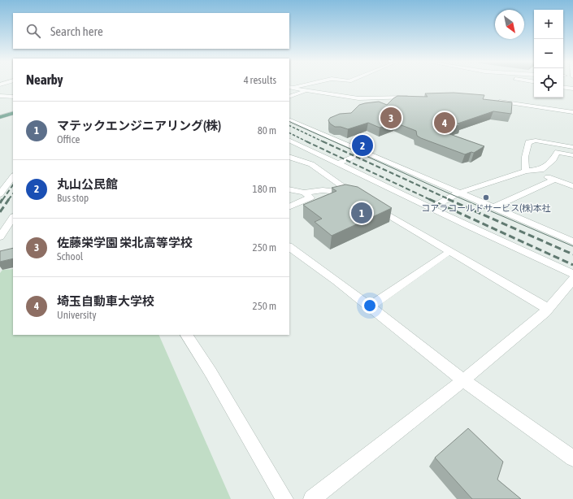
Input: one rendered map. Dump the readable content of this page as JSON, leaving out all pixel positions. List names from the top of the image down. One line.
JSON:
{"places":["コアラコールドサービス(株)本社"],"north":"bottom right","page":{"map_buttons":["+","−"],"search":"Search here","heading":["Nearby","4 results"],"list":[{"mark":"1","name":"マテックエンジニアリング(株)","note":"Office","value":"80 m"},{"mark":"2","name":"丸山公民館","note":"Bus stop","value":"180 m"},{"mark":"3","name":"佐藤栄学園 栄北高等学校","note":"School","value":"250 m"},{"mark":"4","name":"埼玉自動車大学校","note":"University","value":"250 m"}],"pins":["3","4","2","1"]}}
